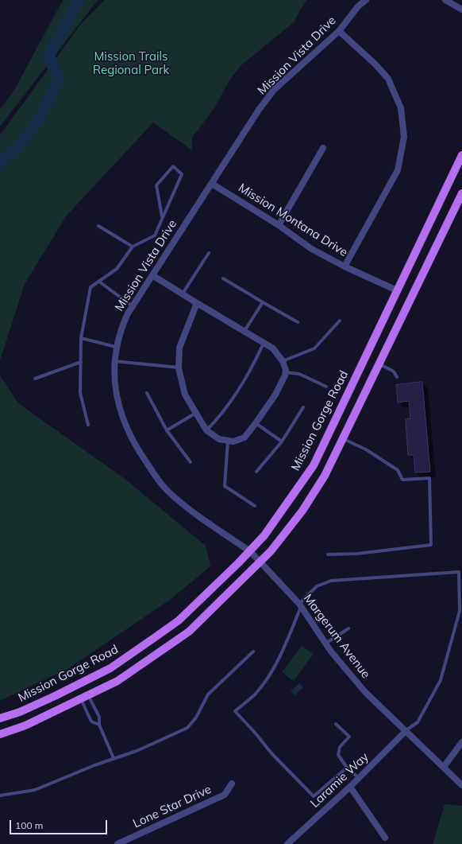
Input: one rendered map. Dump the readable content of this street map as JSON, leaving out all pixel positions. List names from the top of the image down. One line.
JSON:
{"streets":{"main road":["Mission Gorge Road"],"street":["Mission Vista Drive","Mission Montana Drive","Margerum Avenue","Laramie Way","Lone Star Drive"]},"crossings":[["Mission Vista Drive","Mission Montana Drive"],["Mission Vista Drive","Mission Gorge Road"],["Mission Vista Drive","Margerum Avenue"],["Mission Montana Drive","Mission Gorge Road"],["Mission Gorge Road","Margerum Avenue"],["Margerum Avenue","Laramie Way"]],"parks":["Mission Trails Regional Park"],"scale_bar":"100 m"}
